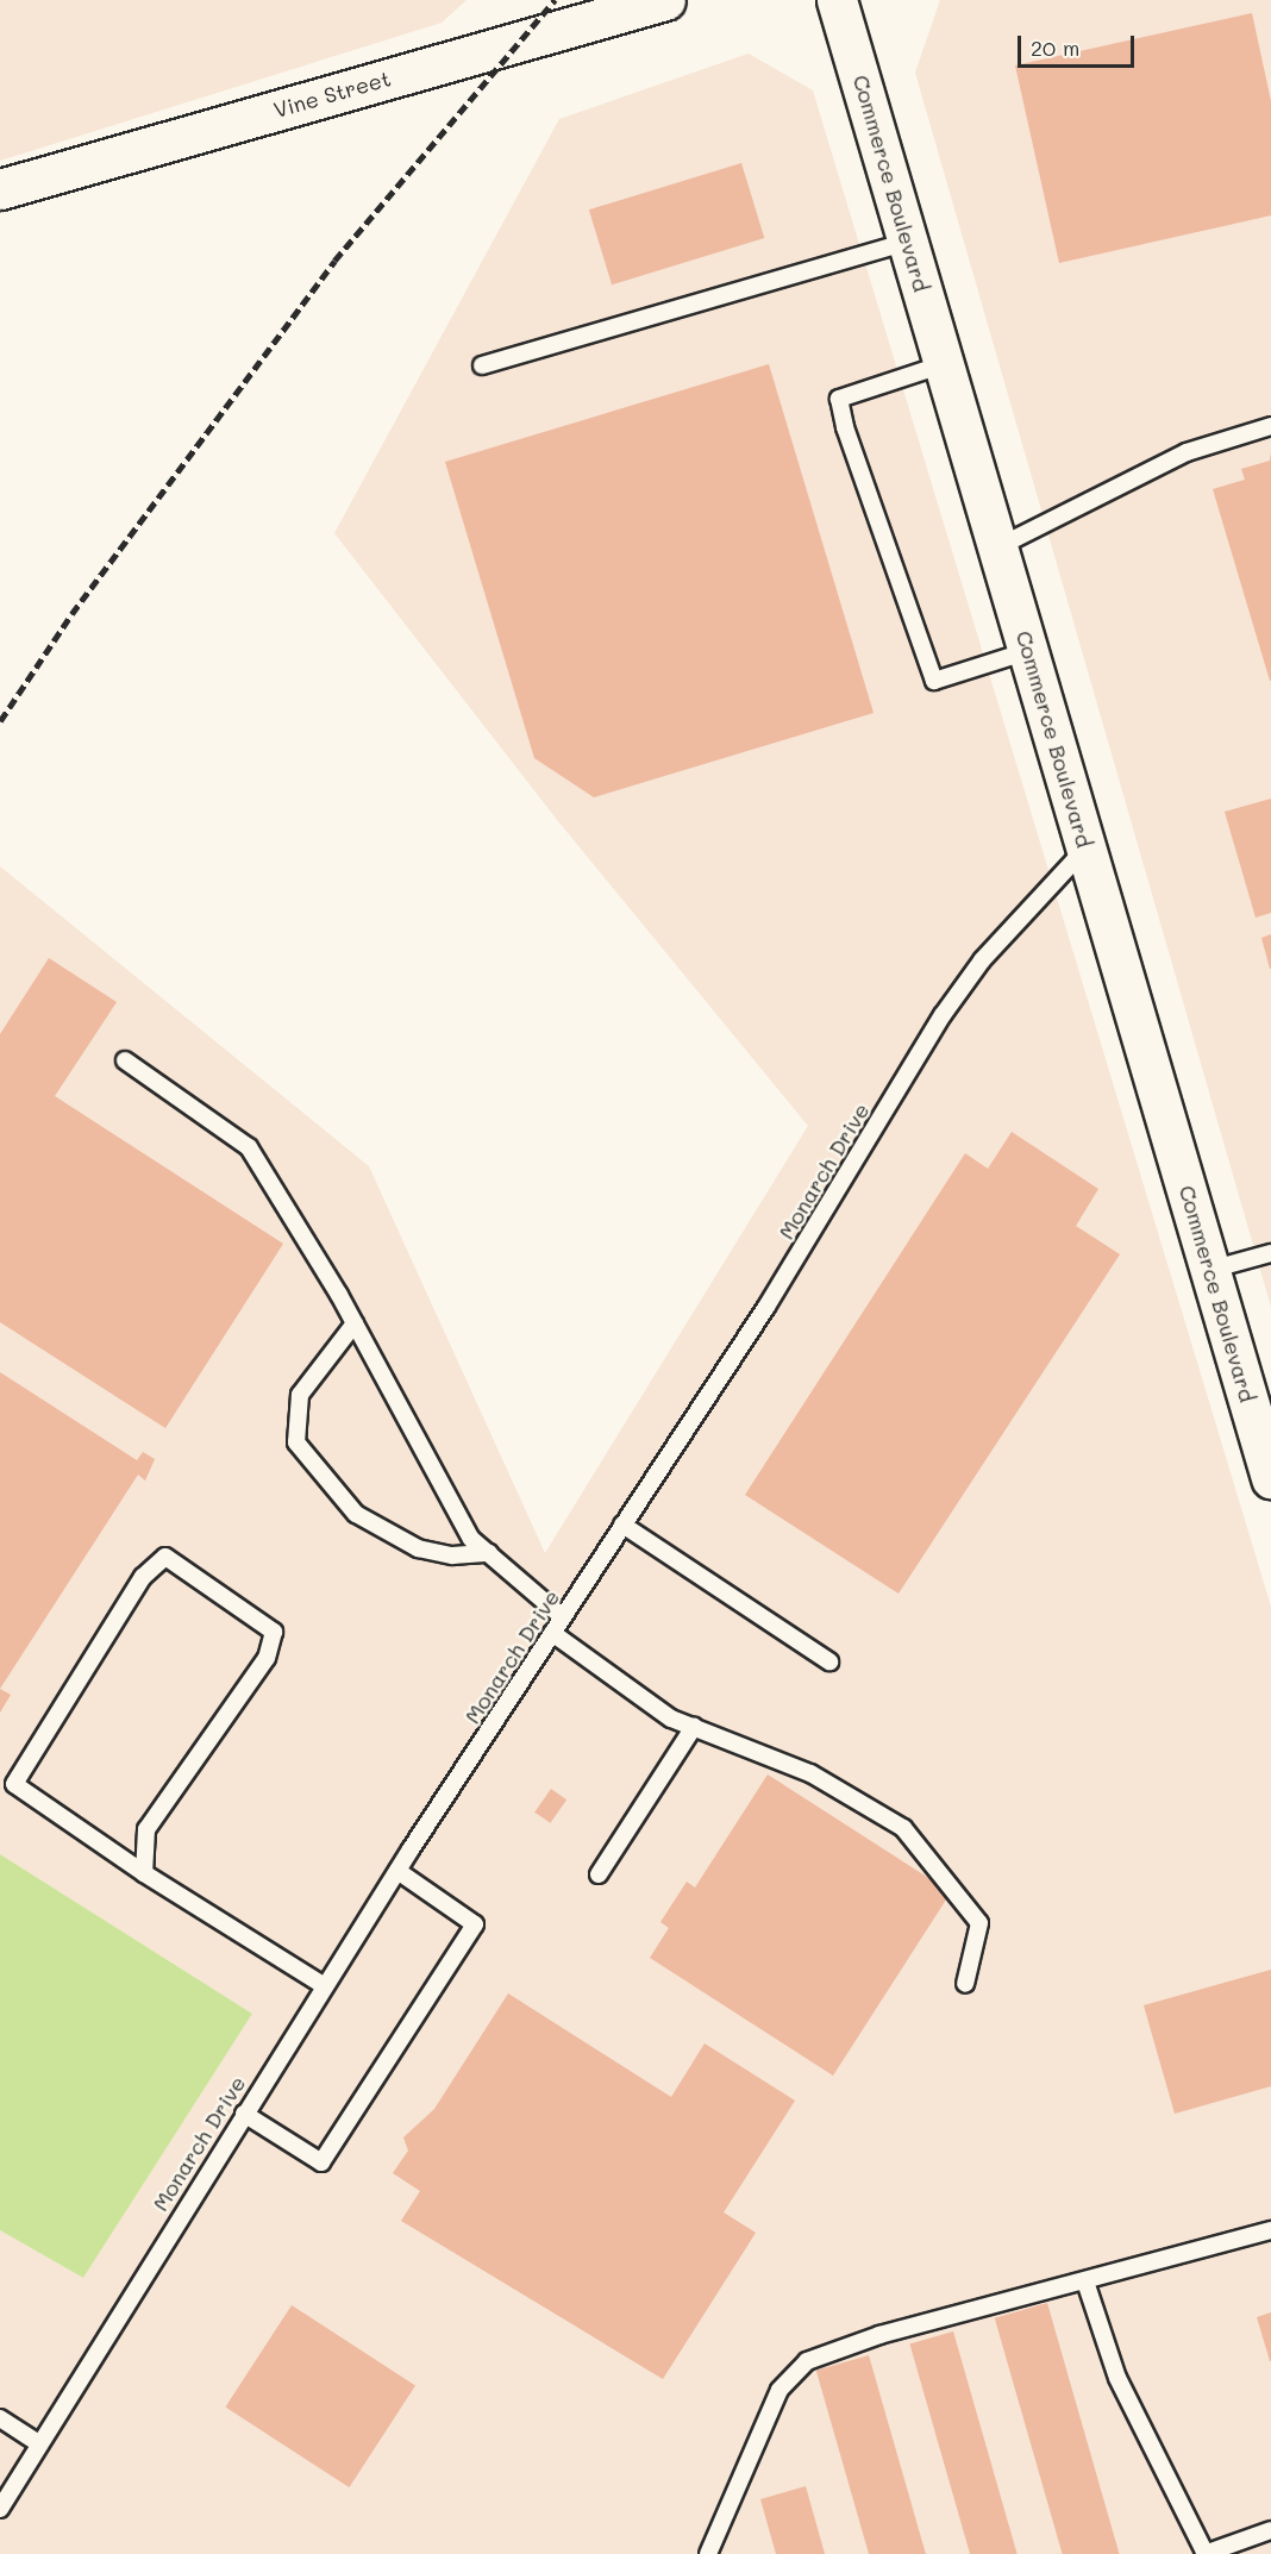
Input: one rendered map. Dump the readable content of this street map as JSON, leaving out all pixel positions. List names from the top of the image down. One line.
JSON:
{"streets":{"street":["Vine Street","Commerce Boulevard"],"lane":["Monarch Drive"]},"crossings":[["Commerce Boulevard","Monarch Drive"]],"scale_bar":"20 m"}
